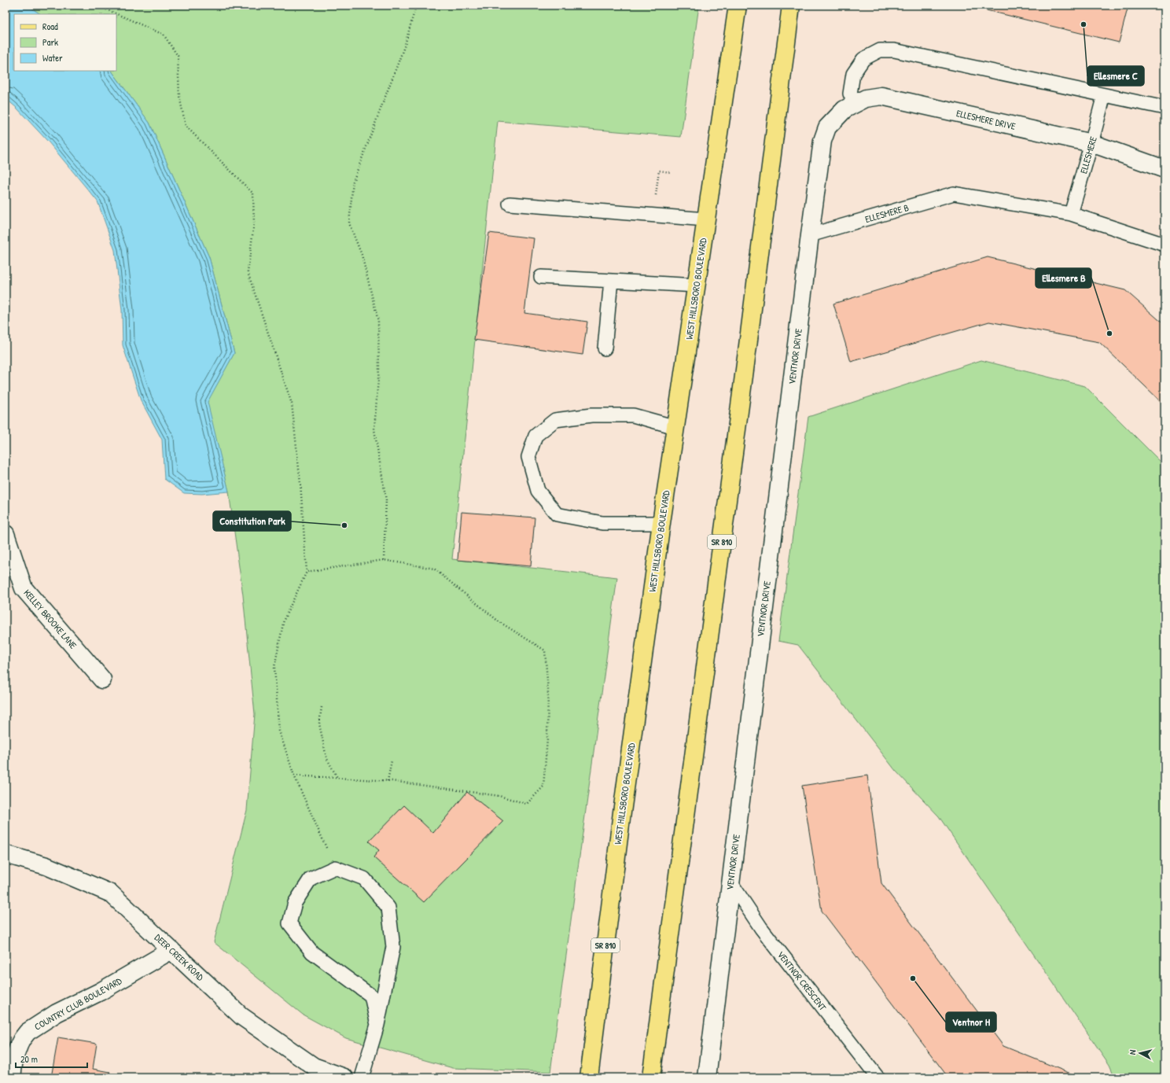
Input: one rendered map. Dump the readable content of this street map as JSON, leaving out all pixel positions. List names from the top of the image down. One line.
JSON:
{"streets":{"main road":["WEST HILLSBORO BOULEVARD","SR 810"],"street":["ELLESMERE DRIVE","VENTNOR DRIVE","KELLEY BROOKE LANE","DEER CREEK ROAD","COUNTRY CLUB BOULEVARD"],"lane":["ELLESMERE","ELLESMERE B","VENTNOR CRESCENT"]},"crossings":[["ELLESMERE DRIVE","ELLESMERE"],["ELLESMERE DRIVE","VENTNOR DRIVE"],["ELLESMERE","ELLESMERE B"],["ELLESMERE B","VENTNOR DRIVE"],["VENTNOR DRIVE","VENTNOR CRESCENT"],["DEER CREEK ROAD","COUNTRY CLUB BOULEVARD"]],"places":["Ellesmere C","Ellesmere B","Constitution Park","Ventnor H"],"legend":["Road","Park","Water"],"scale_bar":"20 m","north":"left"}
